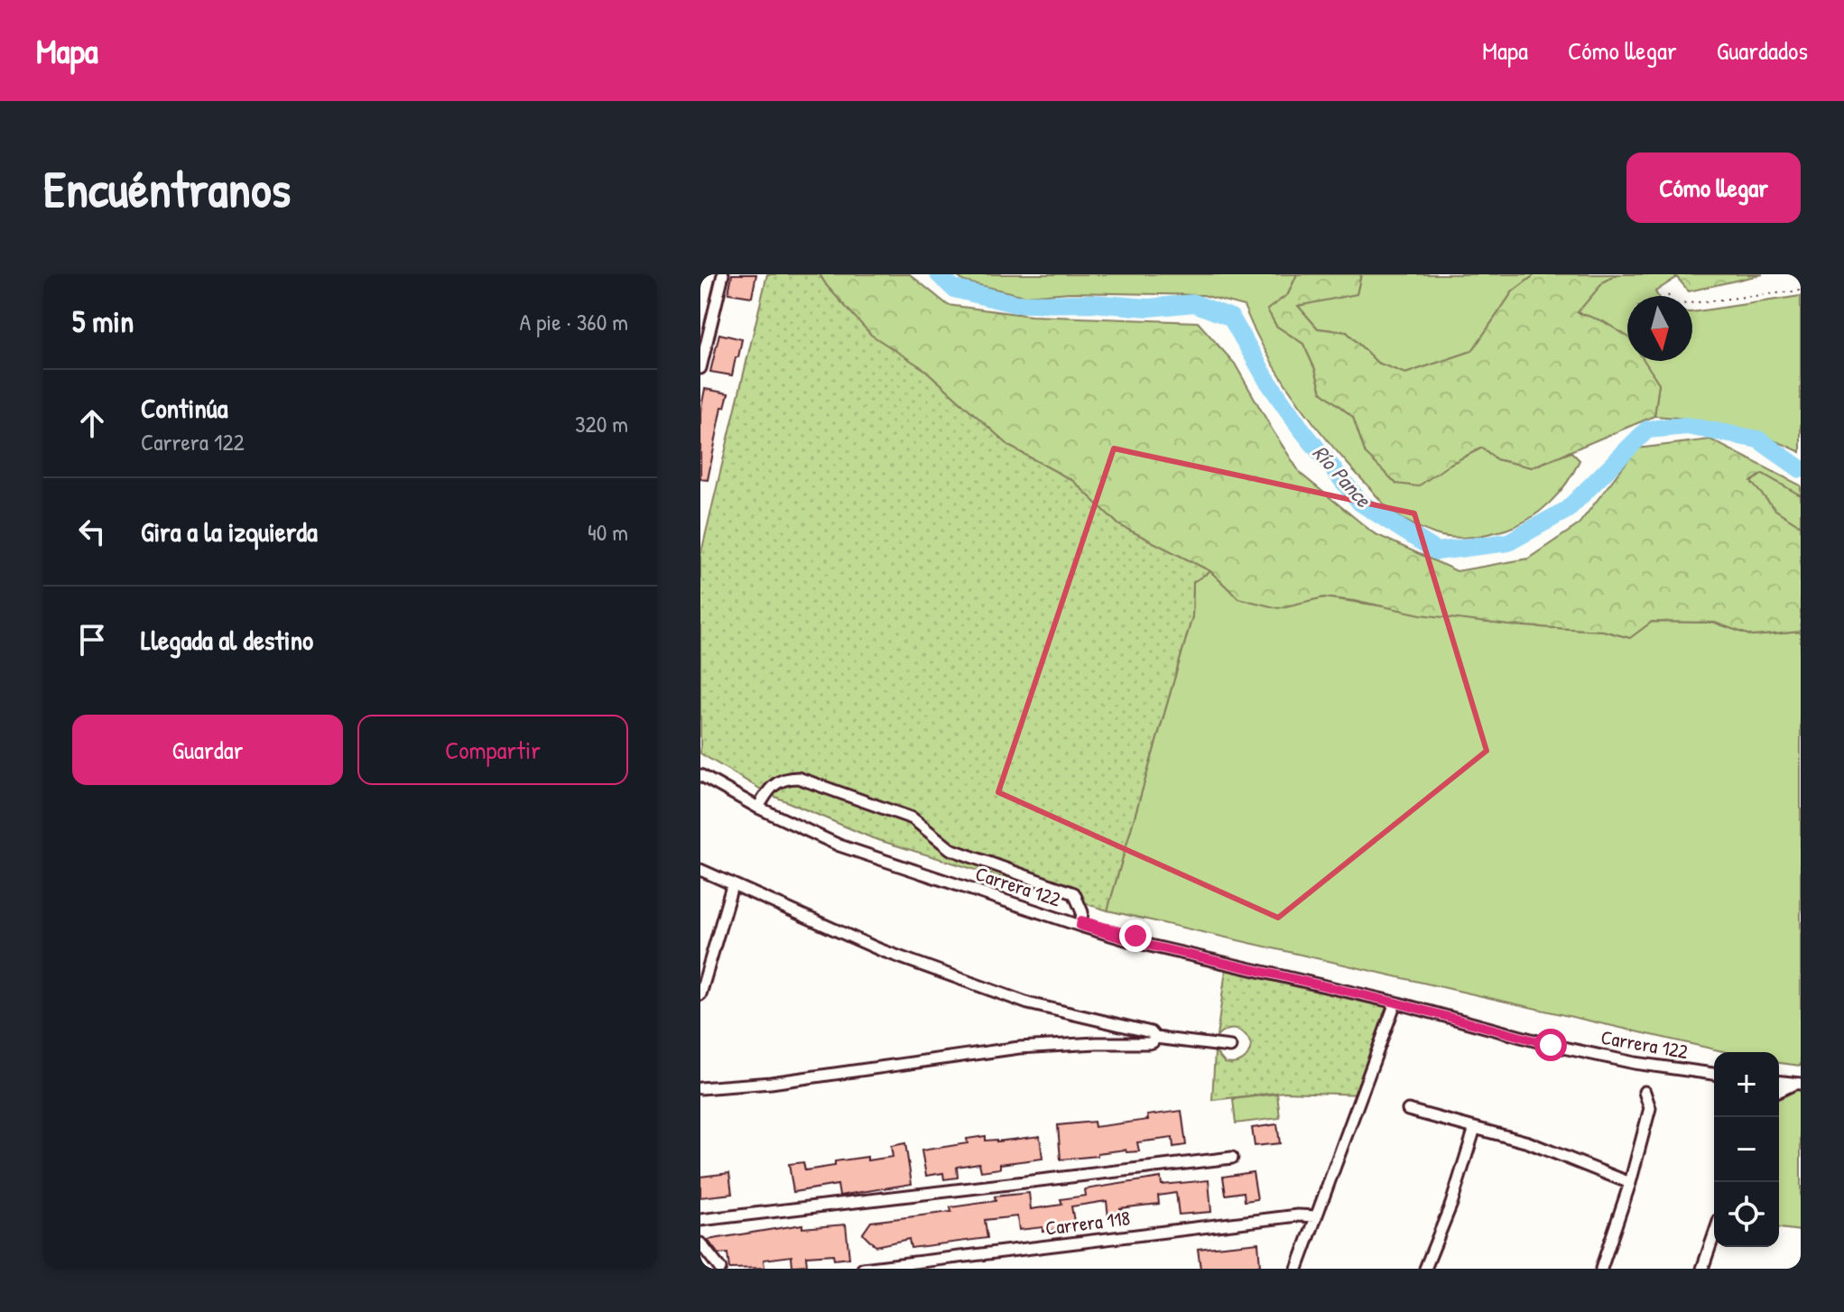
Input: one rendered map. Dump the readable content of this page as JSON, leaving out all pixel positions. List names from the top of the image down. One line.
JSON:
{"streets":{"street":["Carrera 122","Carrera 118"]},"water":["Río Pance"],"north":"bottom","page":{"header":"Mapa","nav":["Mapa","Cómo llegar","Guardados"],"buttons":["Cómo llegar",["Guardar","Compartir"]],"title":"Encuéntranos","heading":["5 min","A pie · 360 m"],"list":[["Continúa","Carrera 122","320 m"],["Gira a la izquierda","40 m"],"Llegada al destino"],"map_buttons":["+","−"]}}
